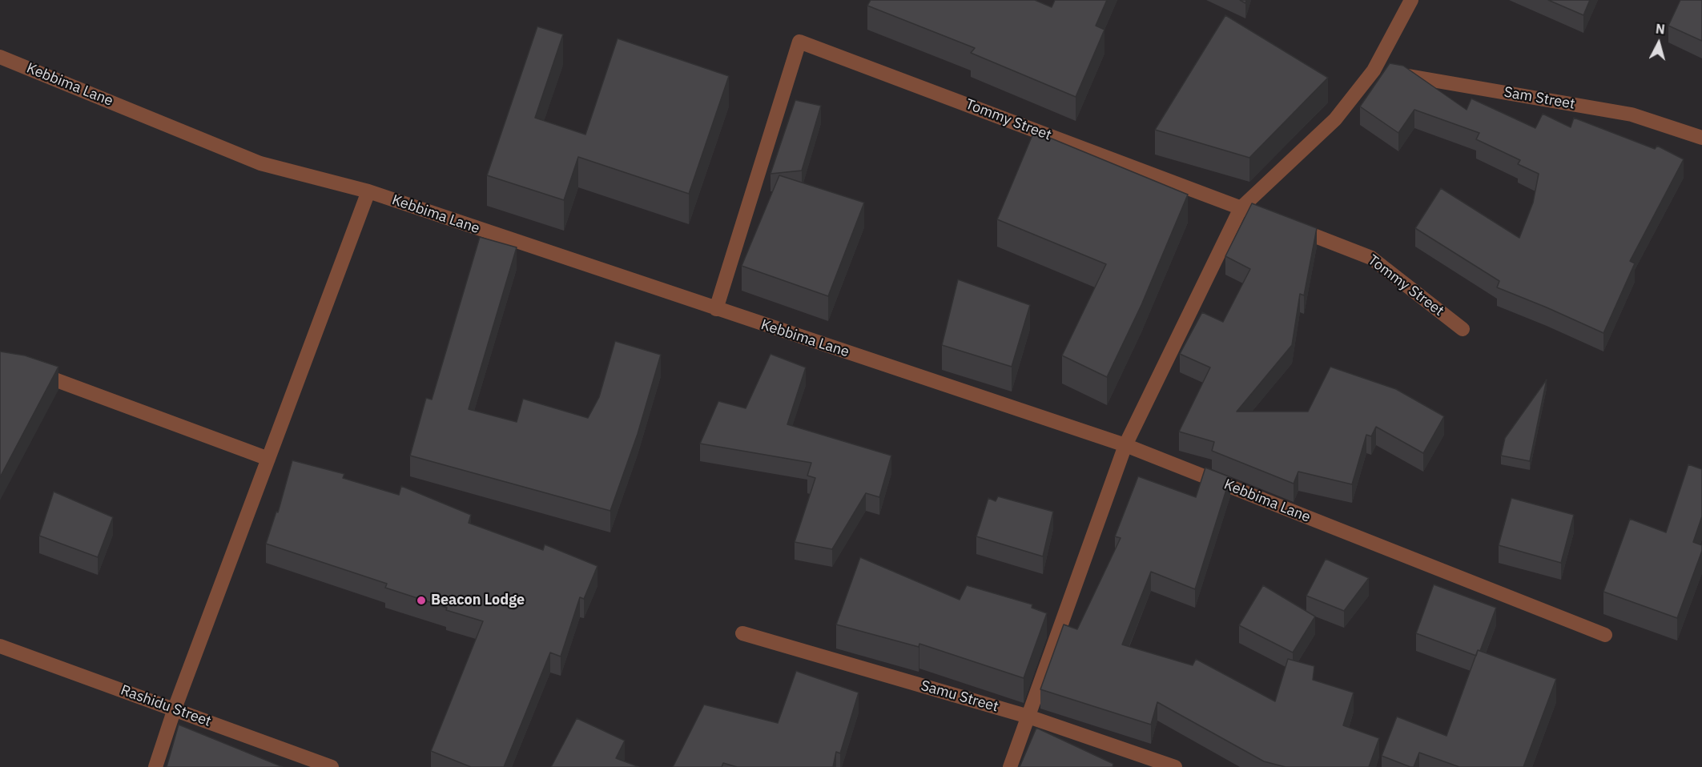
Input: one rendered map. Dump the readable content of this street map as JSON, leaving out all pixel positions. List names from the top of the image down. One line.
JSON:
{"streets":{"street":["Kebbima Lane","Sam Street","Tommy Street","Samu Street","Rashidu Street"]},"crossings":[["Kebbima Lane","Tommy Street"]],"places":["Beacon Lodge"],"north":"top"}
